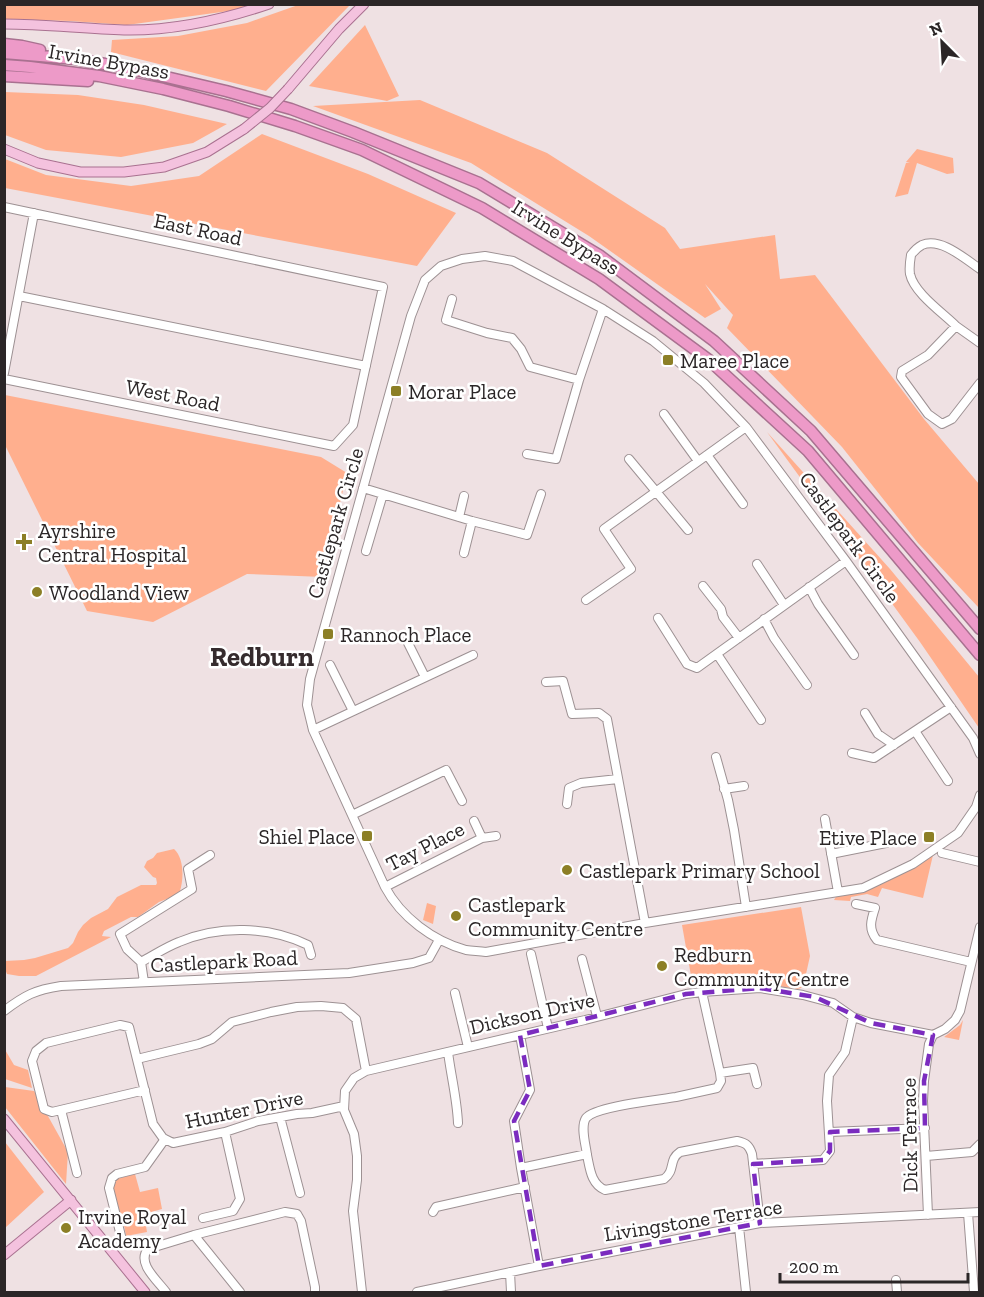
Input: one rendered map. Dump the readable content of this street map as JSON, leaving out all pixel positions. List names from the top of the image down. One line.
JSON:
{"streets":{"highway":["Irvine Bypass"],"street":["East Road","West Road","Castlepark Circle","Tay Place","Castlepark Road","Dickson Drive","Hunter Drive","Dick Terrace","Livingstone Terrace"]},"crossings":[["East Road","West Road"],["Castlepark Circle","Tay Place"],["Castlepark Circle","Castlepark Road"],["Dickson Drive","Dick Terrace"],["Dick Terrace","Livingstone Terrace"]],"districts":["Redburn"],"places":{"transit":["Maree Place","Morar Place","Rannoch Place","Shiel Place","Etive Place"],"health":["Ayrshire Central Hospital"],"other":["Woodland View","Castlepark Primary School","Castlepark Community Centre","Redburn Community Centre","Irvine Royal Academy"]},"scale_bar":"200 m","north":"top left"}
